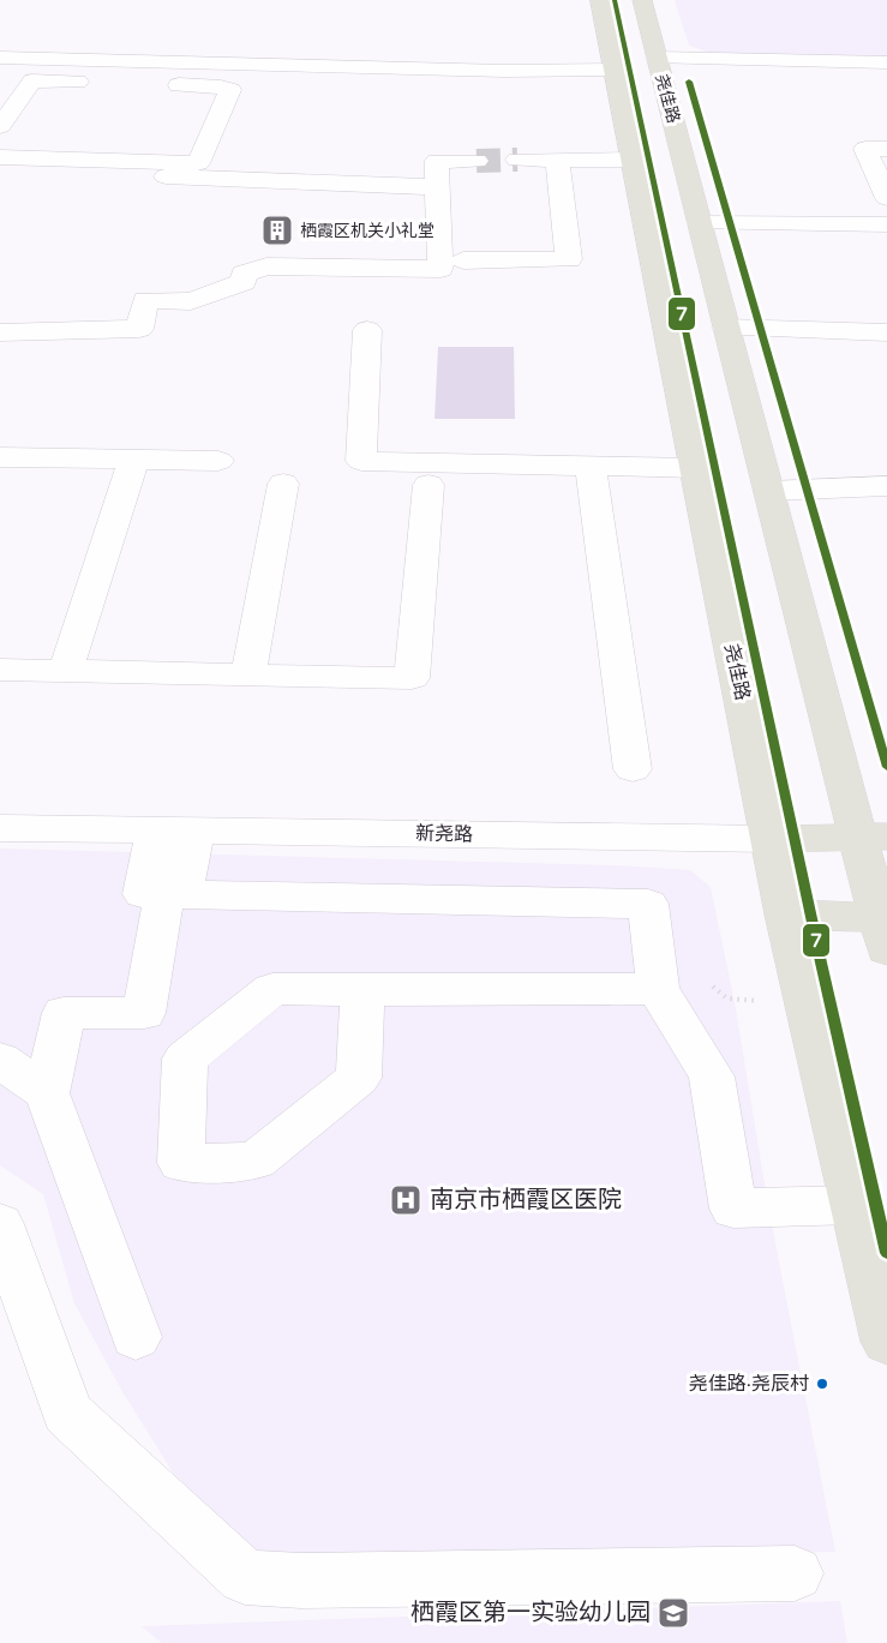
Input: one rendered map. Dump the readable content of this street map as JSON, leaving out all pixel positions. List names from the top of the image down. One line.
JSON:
{"streets":{"main road":["尧佳路","新尧路"]},"crossings":[["尧佳路","新尧路"]],"places":{"building":["栖霞区机关小礼堂"],"hospital":["南京市栖霞区医院"],"other":["尧佳路·尧辰村"],"school or university":["栖霞区第一实验幼儿园"]},"lines":["transit line 7"]}
